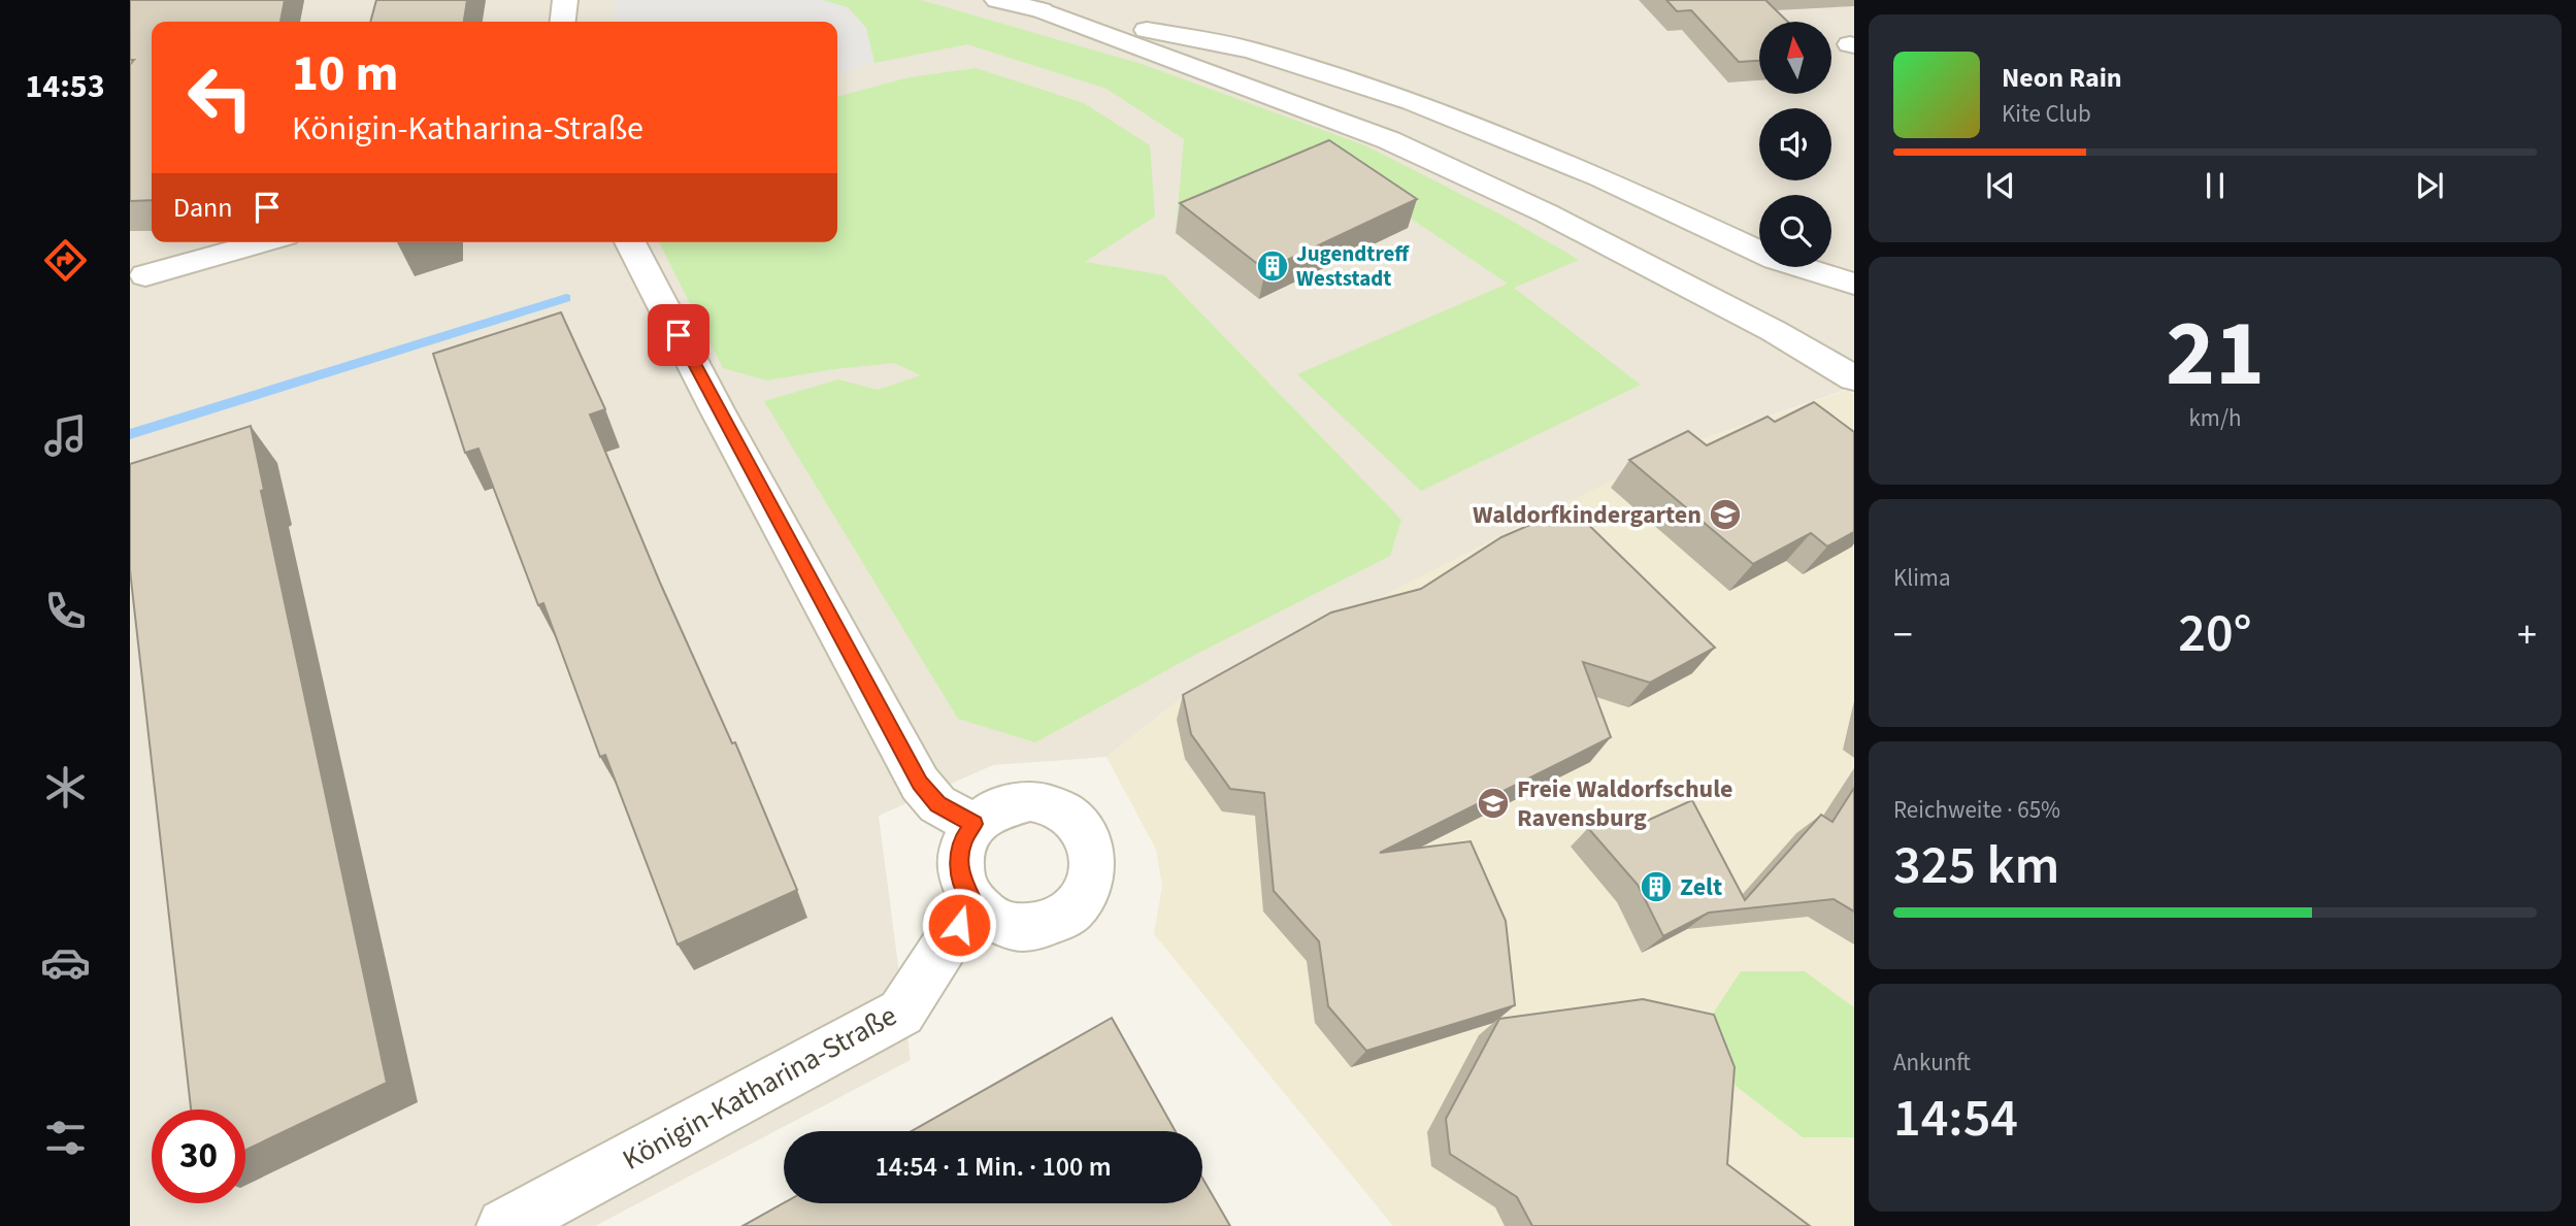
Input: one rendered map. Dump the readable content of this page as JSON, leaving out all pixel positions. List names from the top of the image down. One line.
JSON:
{"streets":{"street":["Königin-Katharina-Straße"]},"places":{"building":["Jugendtreff Weststadt","Zelt"],"school or university":["Waldorfkindergarten","Freie Waldorfschule Ravensburg"]},"north":"top","page":{"tabs":"14:53","turn":["10 m","Königin-Katharina-Straße"],"song":["Neon Rain","Kite Club"],"then":"Dann","tile":[["21","km/h"],"Klima",["Reichweite · 65%","325 km"],["Ankunft","14:54"]],"heat":["−","20°","+"],"limit":"30","trip":"14:54 · 1 Min. · 100 m"}}
